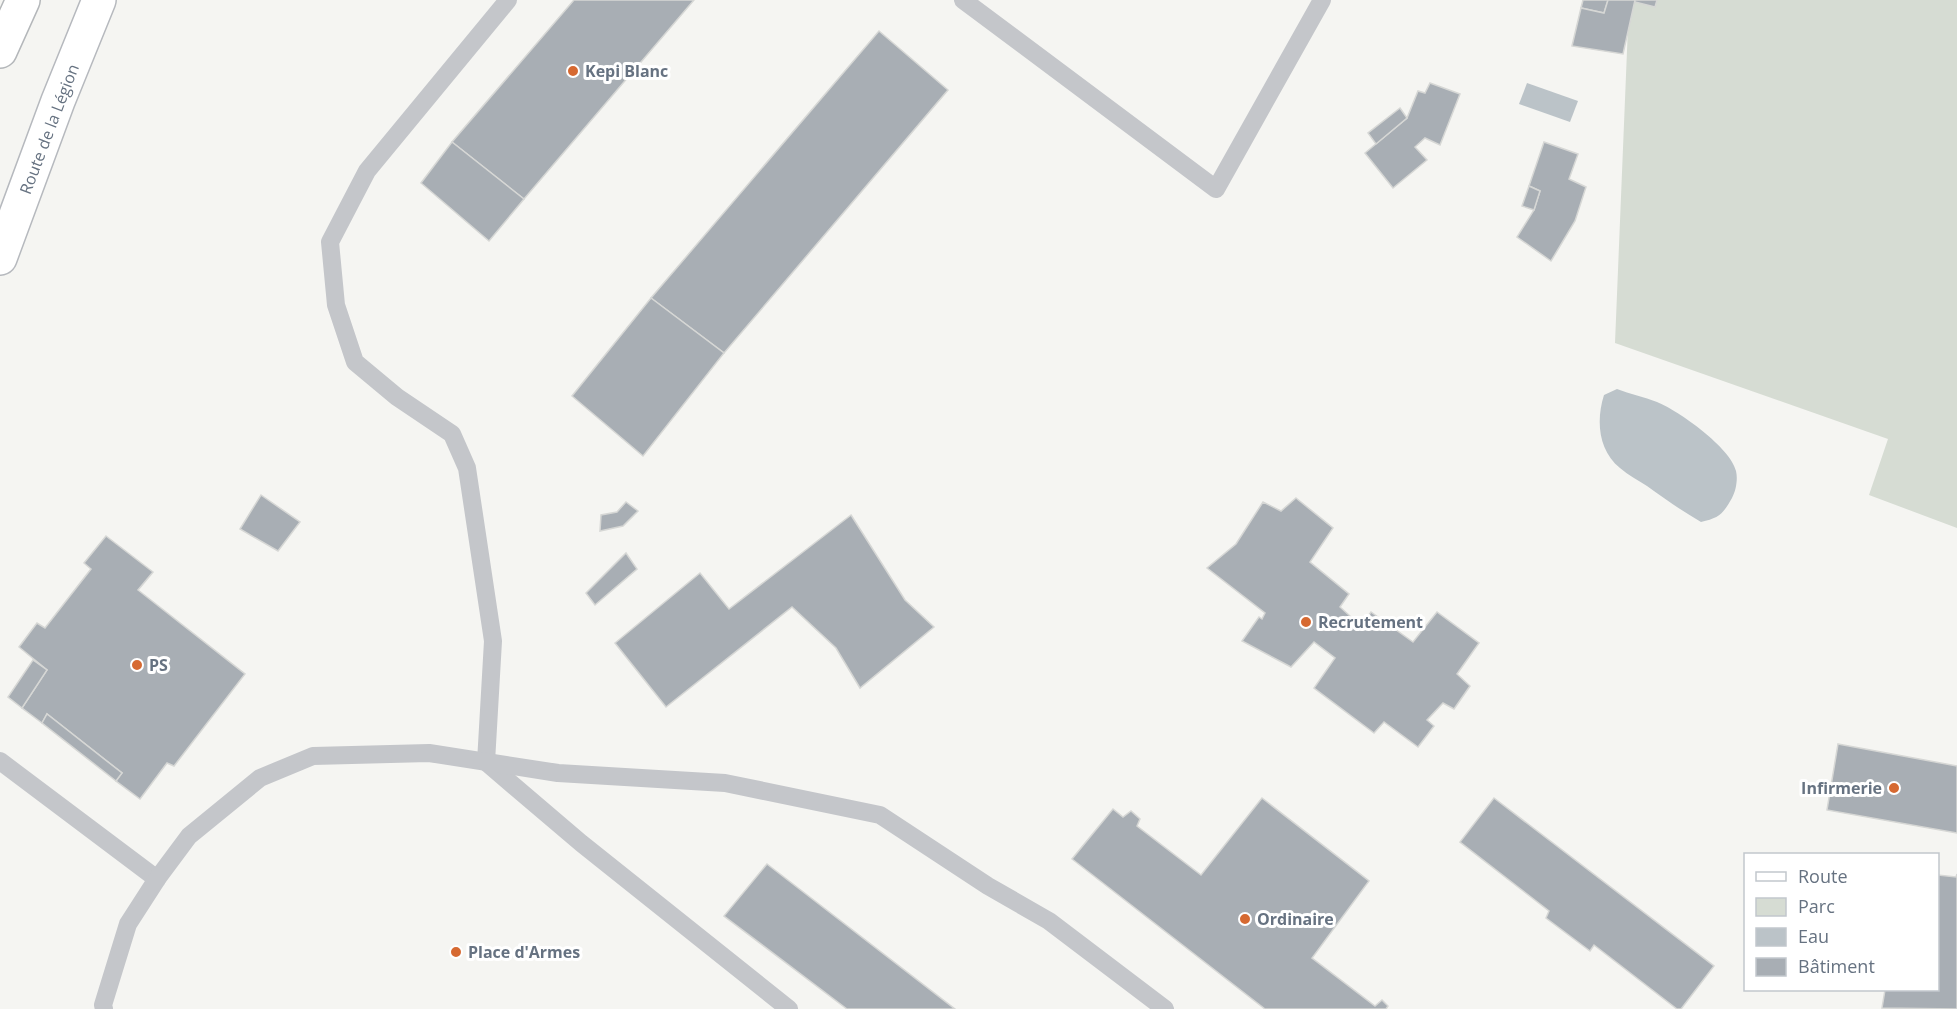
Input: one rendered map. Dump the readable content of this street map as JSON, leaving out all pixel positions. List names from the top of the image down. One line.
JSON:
{"streets":{"main road":["Route de la Légion"]},"places":["Kepi Blanc","Recrutement","PS","Infirmerie","Ordinaire","Place d'Armes"],"legend":["Route","Parc","Eau","Bâtiment"]}
